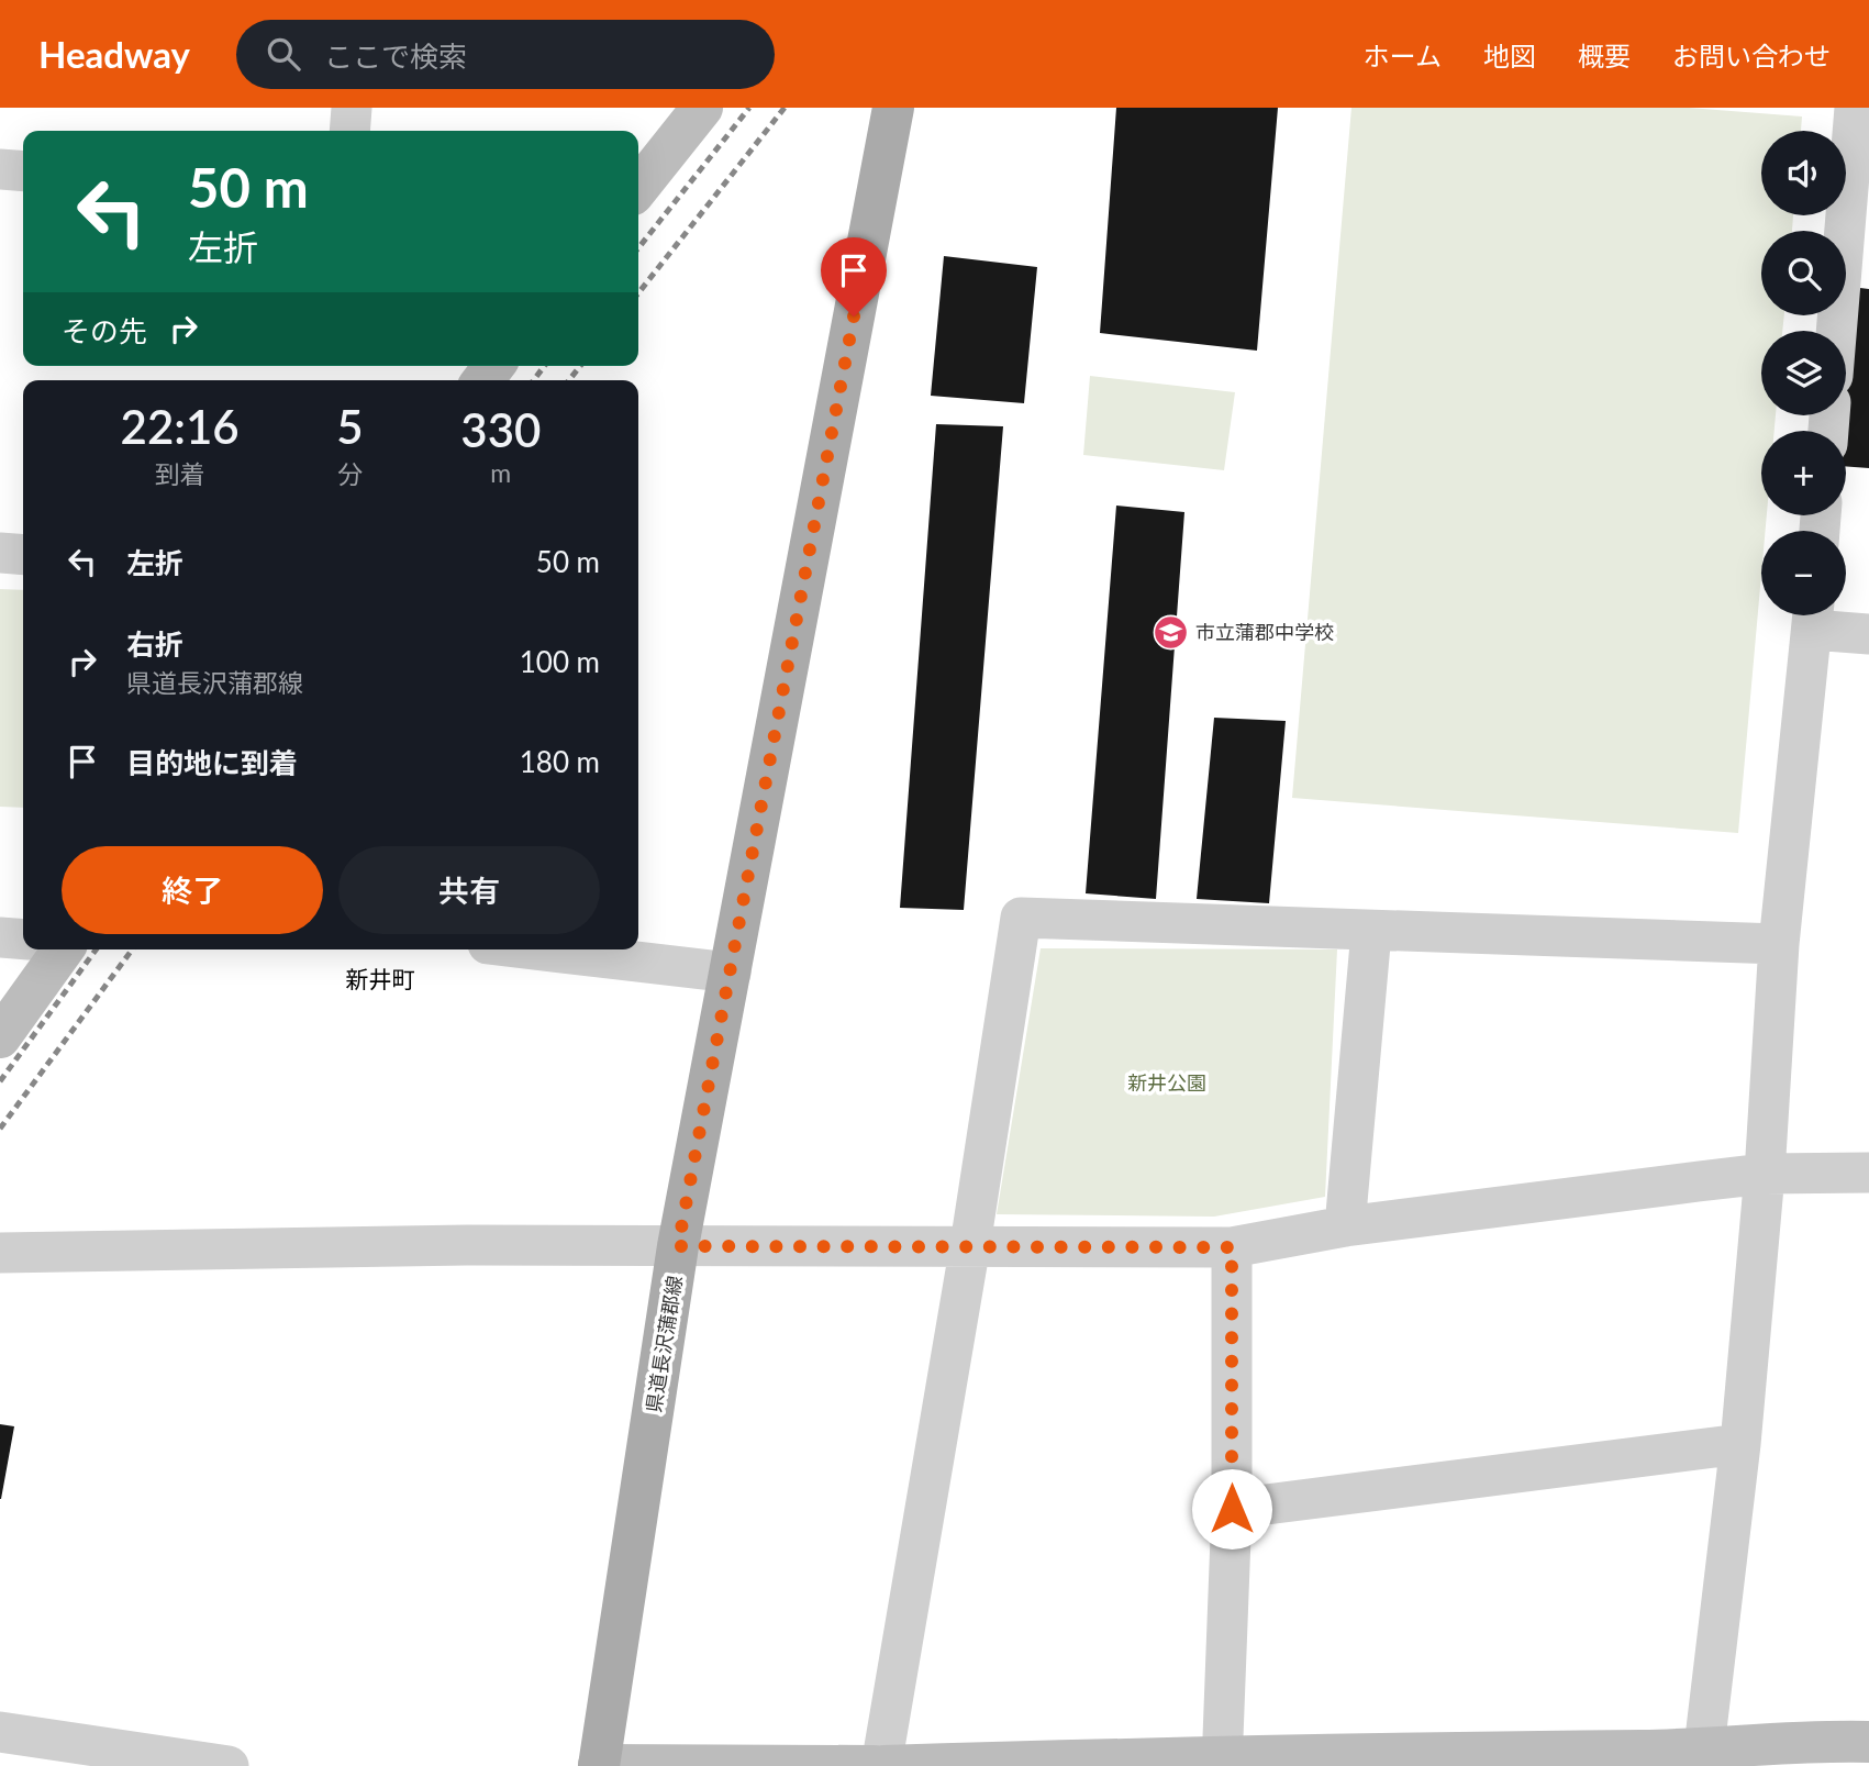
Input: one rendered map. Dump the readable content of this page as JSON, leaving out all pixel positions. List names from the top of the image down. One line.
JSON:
{"streets":{"main road":["県道長沢蒲郡線"]},"districts":["新井町"],"parks":["新井公園"],"places":{"school or university":["市立蒲郡中学校"]},"page":{"header":"Headway","search":"ここで検索","nav":["ホーム","地図","概要","お問い合わせ"],"map_buttons":["+","−"],"turn":["50 m","左折"],"then":"その先","eta":["22:16","到着","5","分","330","m"],"list":[{"name":"左折","value":"50 m"},{"name":"右折","note":"県道長沢蒲郡線","value":"100 m"},{"name":"目的地に到着","value":"180 m"}],"buttons":["終了","共有"]}}
